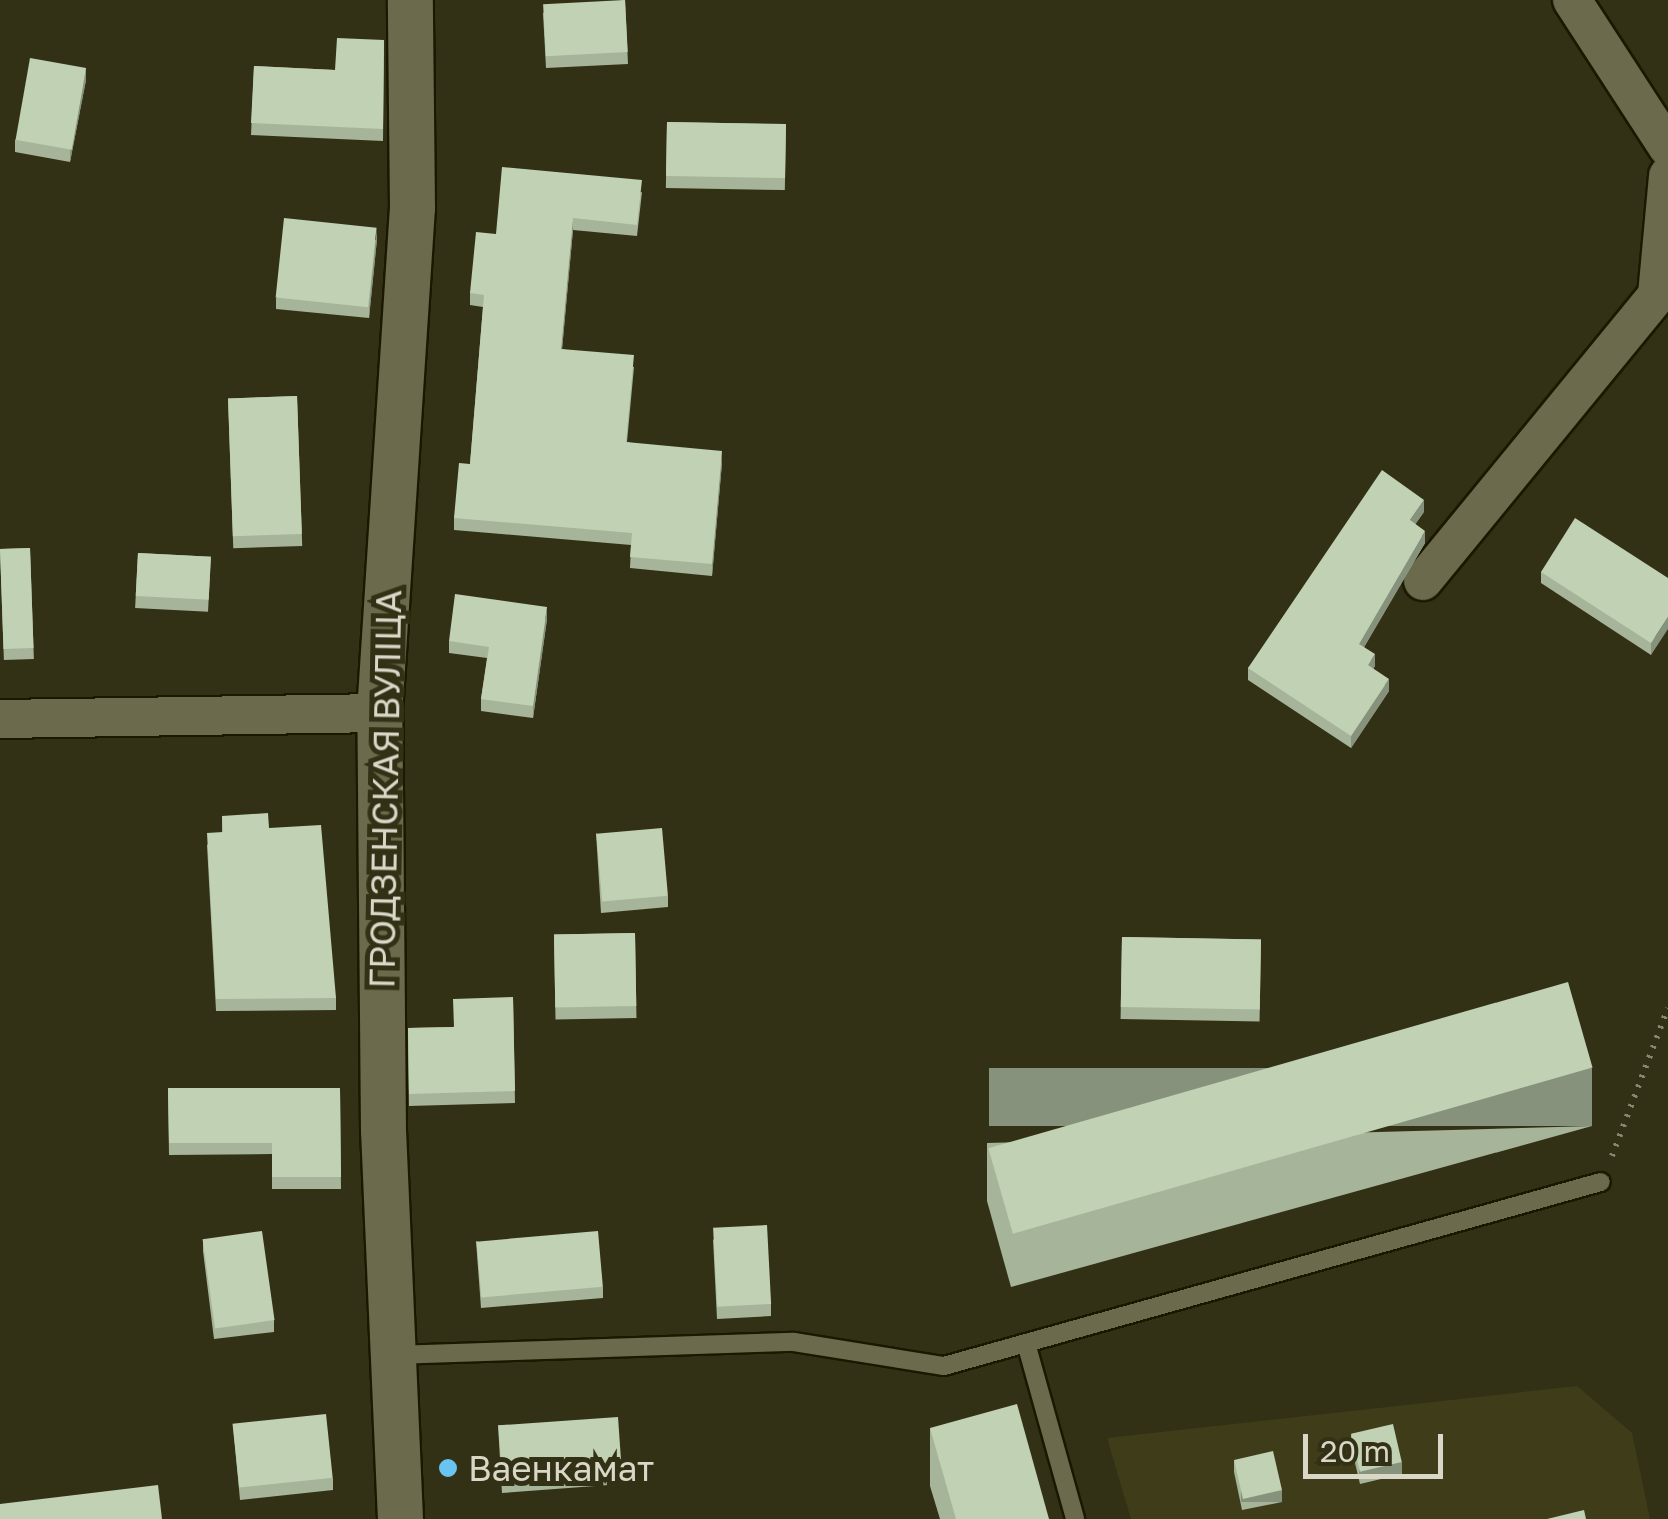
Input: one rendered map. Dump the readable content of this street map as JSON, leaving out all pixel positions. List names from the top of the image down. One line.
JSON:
{"streets":{"street":["ГРОДЗЕНСКАЯ ВУЛІЦА"]},"places":["Ваенкамат"],"scale_bar":"20 m"}
